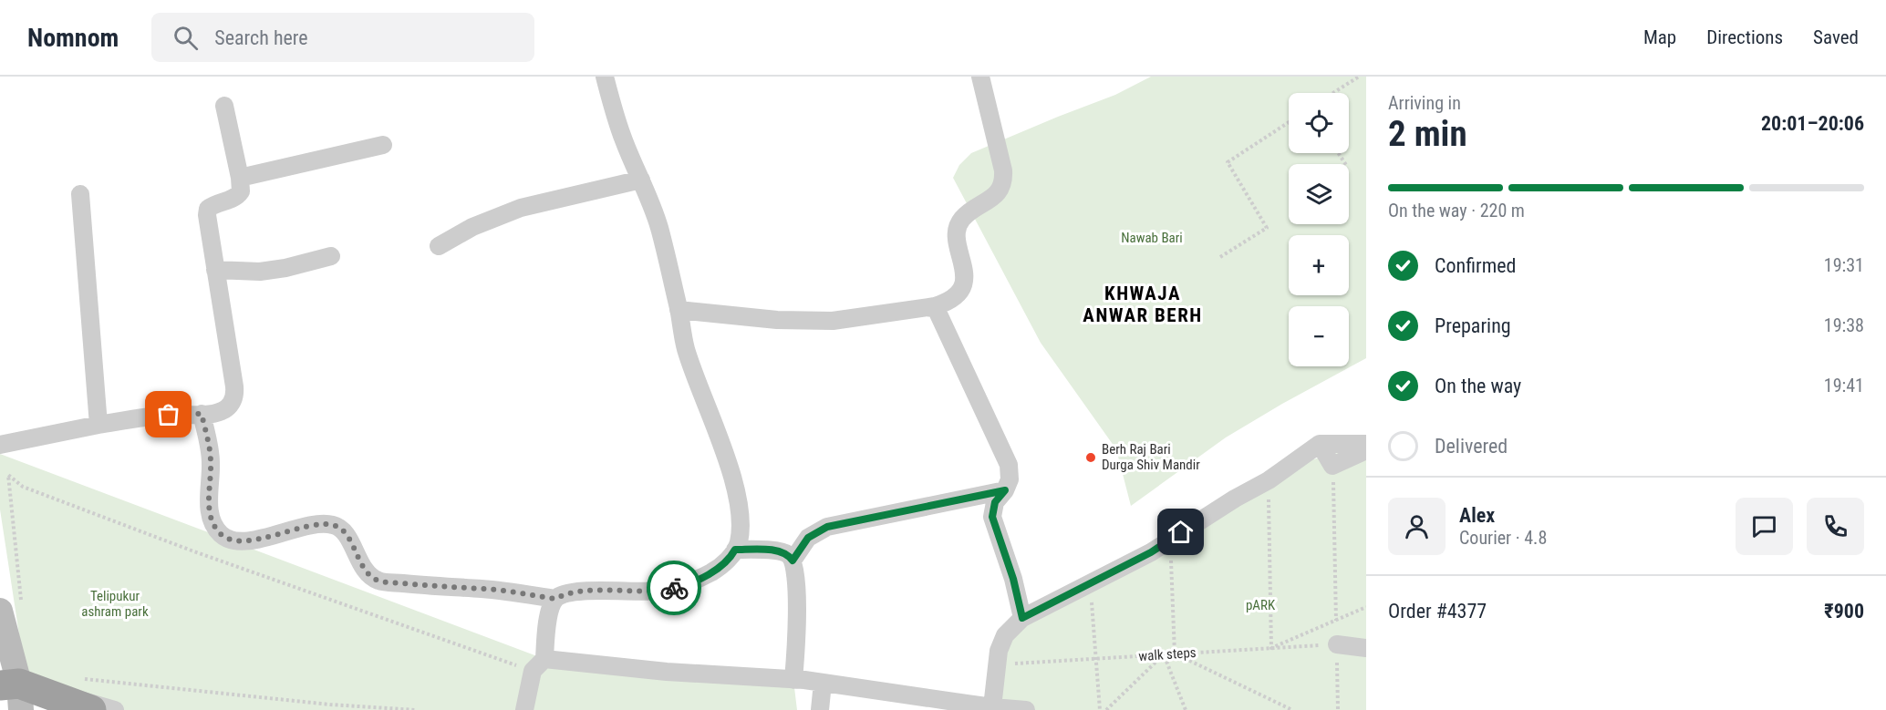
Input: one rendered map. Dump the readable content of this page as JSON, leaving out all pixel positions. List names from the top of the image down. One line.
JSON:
{"streets":{"path":["walk steps"]},"districts":["KHWAJA ANWAR BERH"],"parks":["Nawab Bari","Telipukur ashram park","pARK"],"places":["Berh Raj Bari Durga Shiv Mandir"],"page":{"header":"Nomnom","search":"Search here","nav":["Map","Directions","Saved"],"heading":["2 min","Arriving in","20:01–20:06"],"panel":["Alex","Courier · 4.8","Order #4377","₹900"],"map_buttons":["+","−"],"bar":"On the way · 220 m","list":[["Confirmed","19:31"],["Preparing","19:38"],["On the way","19:41"],"Delivered"]}}
